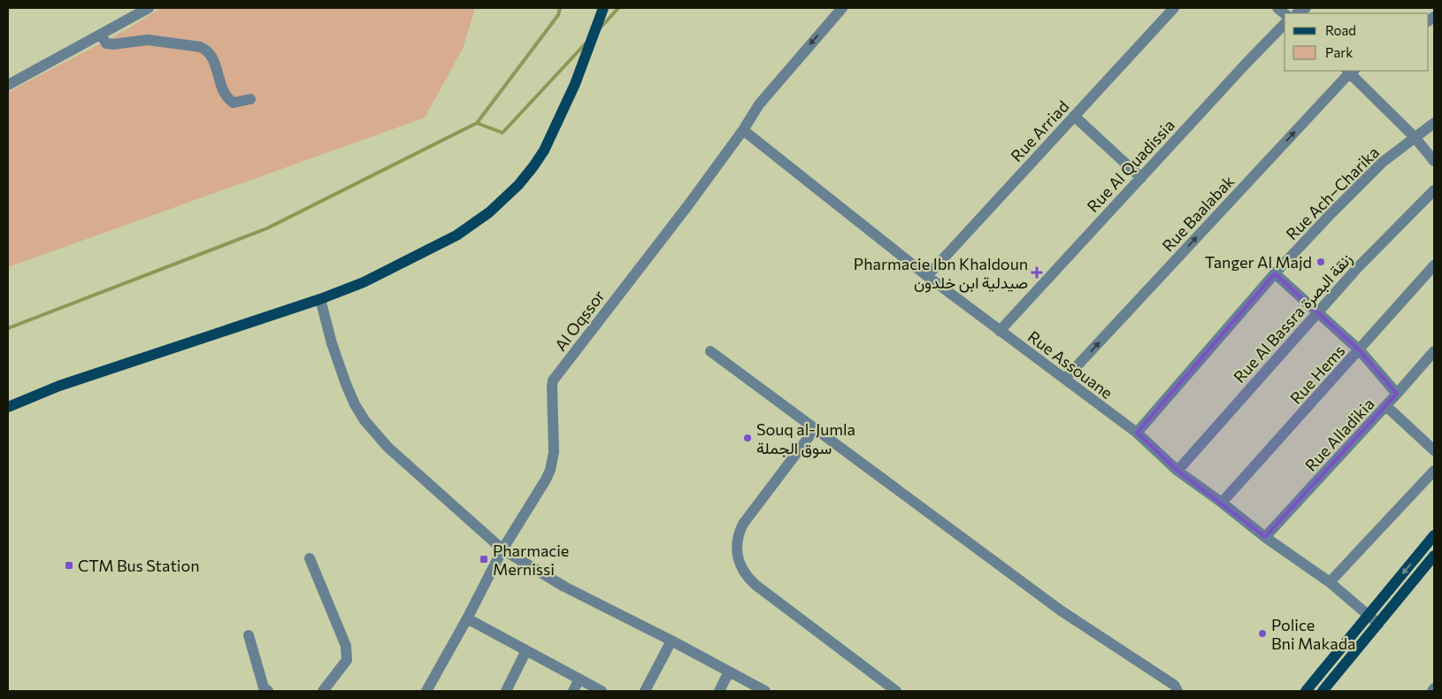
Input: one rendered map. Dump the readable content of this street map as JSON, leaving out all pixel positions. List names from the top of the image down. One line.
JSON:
{"streets":{"street":["Rue Arriad","Rue Al Quadissia","Rue Ach–Charika","Rue Baalabak","Rue Al Bassra زنقة البصرة","Al Oqssor","Rue Assouane","Rue Hems","Rue Alladikia"]},"crossings":[["Rue Arriad","Rue Assouane"],["Rue Al Quadissia","Rue Assouane"],["Rue Ach–Charika","Rue Assouane"],["Rue Baalabak","Rue Assouane"],["Rue Al Bassra زنقة البصرة","Rue Assouane"],["Al Oqssor","Rue Assouane"],["Rue Assouane","Rue Hems"],["Rue Assouane","Rue Alladikia"]],"one_way":["Rue Baalabak"],"places":{"other":["Tanger Al Majd","Souq al-Jumla سوق الجملة","Police Bni Makada"],"health":["Pharmacie Ibn Khaldoun صيدلية ابن خلدون"],"transit":["Pharmacie Mernissi","CTM Bus Station"]},"legend":["Road","Park"]}
